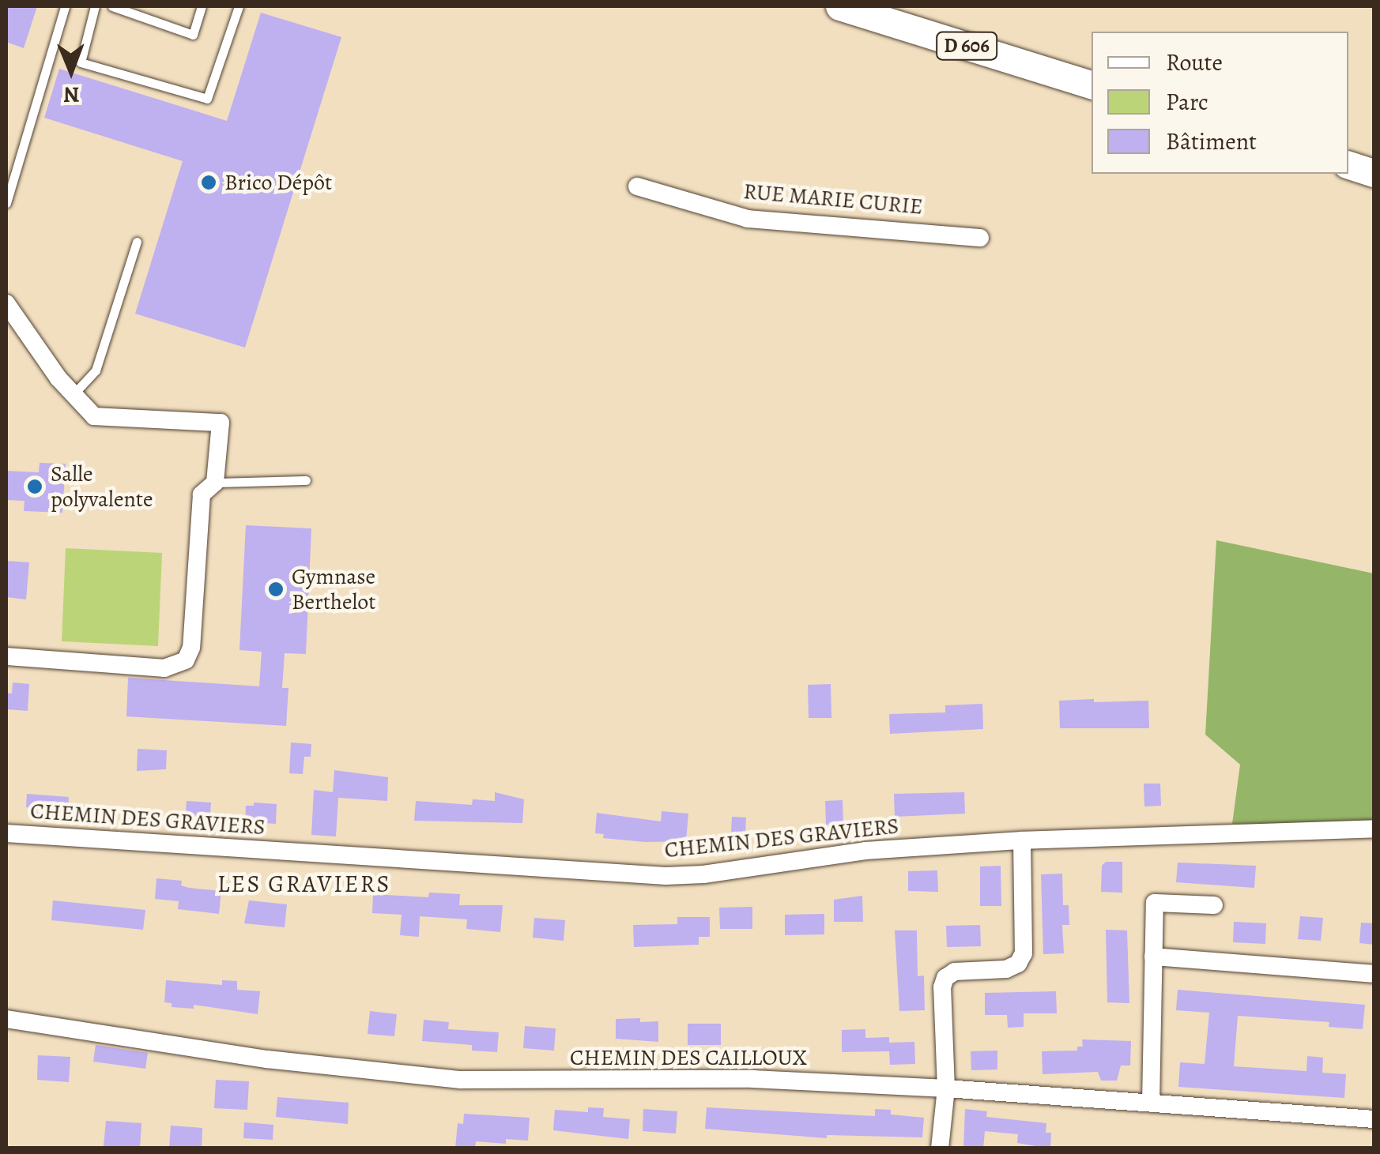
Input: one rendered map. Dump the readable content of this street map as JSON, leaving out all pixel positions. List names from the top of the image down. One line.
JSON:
{"streets":{"main road":["D 606"],"street":["RUE MARIE CURIE","CHEMIN DES GRAVIERS","CHEMIN DES CAILLOUX"]},"districts":["LES GRAVIERS"],"places":["Brico Dépôt","Salle polyvalente","Gymnase Berthelot"],"legend":["Route","Parc","Bâtiment"],"north":"bottom"}
